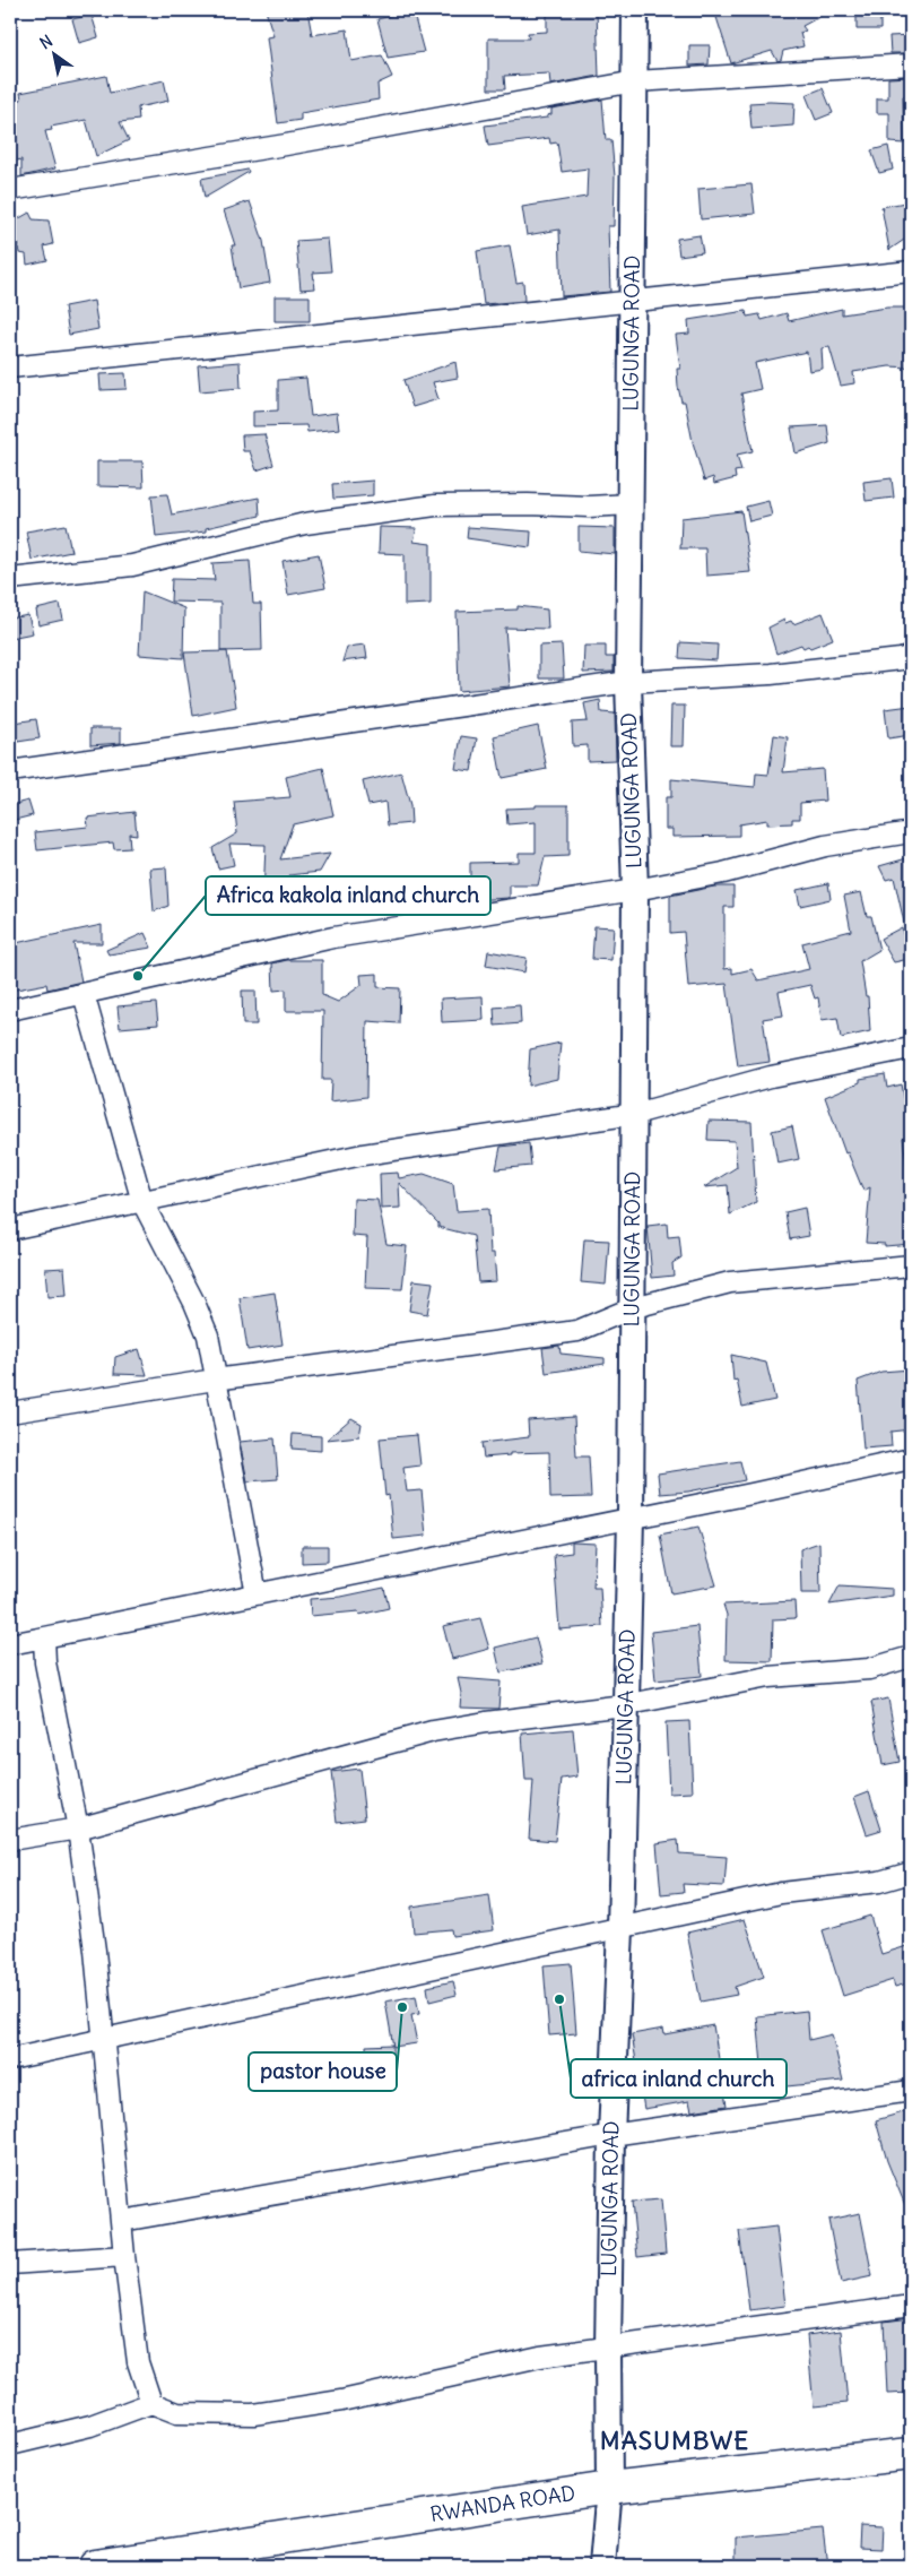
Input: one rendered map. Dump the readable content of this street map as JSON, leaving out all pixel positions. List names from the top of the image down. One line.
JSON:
{"streets":{"highway":["RWANDA ROAD"],"street":["LUGUNGA ROAD"]},"crossings":[["LUGUNGA ROAD","RWANDA ROAD"]],"districts":["MASUMBWE"],"places":["Africa kakola inland church","africa inland church","pastor house"],"north":"top left"}
